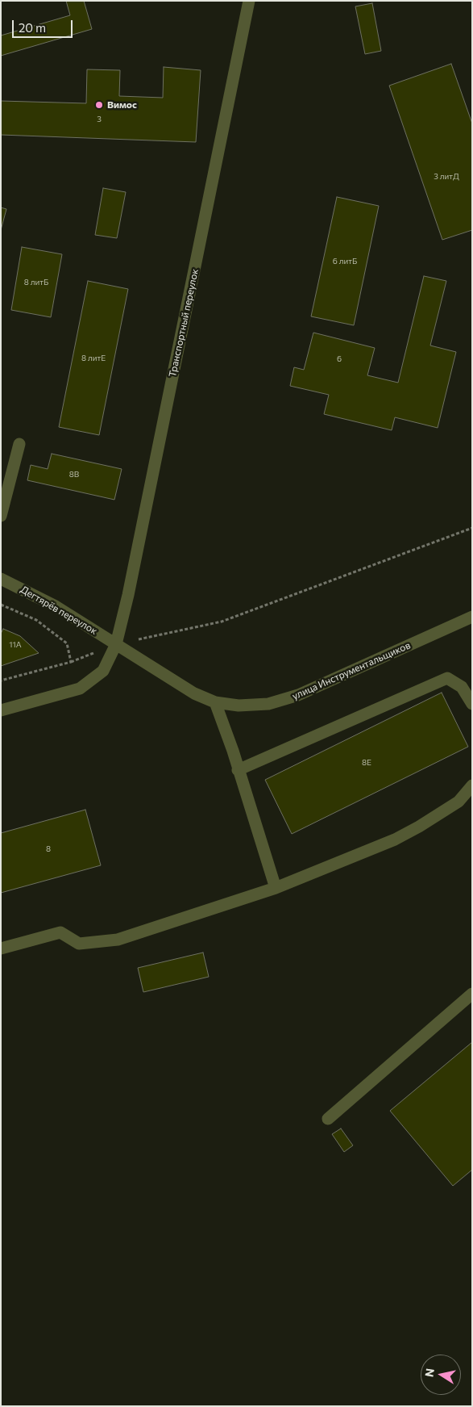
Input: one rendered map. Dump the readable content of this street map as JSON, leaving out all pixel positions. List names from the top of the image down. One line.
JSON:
{"streets":{"street":["Транспортный переулок","Дегтярёв переулок","улица Инструментальщиков"]},"crossings":[["Транспортный переулок","Дегтярёв переулок"],["Транспортный переулок","улица Инструментальщиков"],["Дегтярёв переулок","улица Инструментальщиков"]],"places":["Вимос"],"house_numbers":["3","3 литД","6 литБ","8 литБ","8 литЕ","6","8В","11А","8Е","8"],"scale_bar":"20 m","north":"left"}
